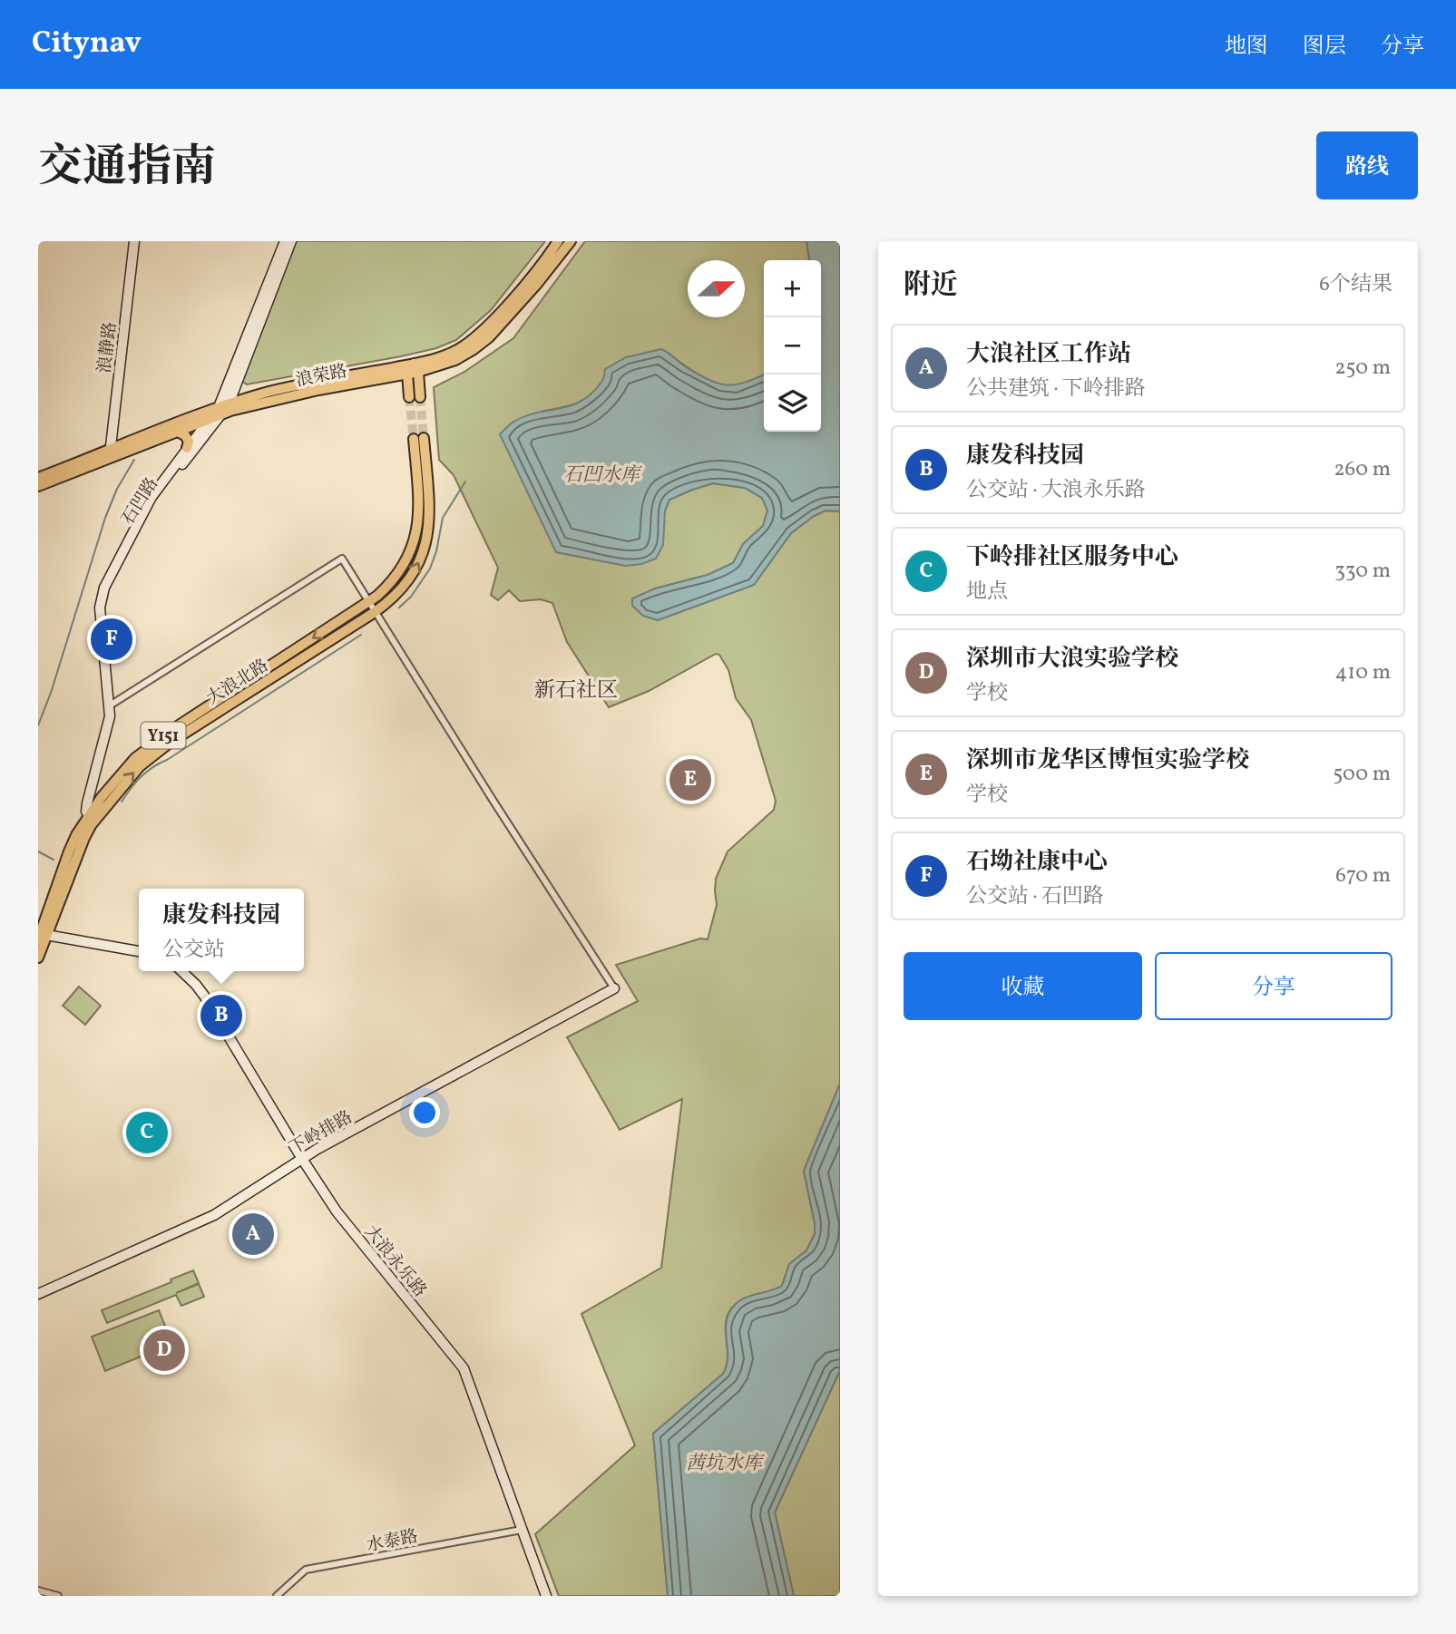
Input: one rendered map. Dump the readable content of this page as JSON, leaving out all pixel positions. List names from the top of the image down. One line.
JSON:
{"streets":{"main road":["浪荣路","大浪北路","Y151"],"street":["浪静路","石凹路","下岭排路","大浪永乐路","水泰路"]},"crossings":[["浪静路","浪荣路"],["浪荣路","石凹路"],["石凹路","大浪北路"],["下岭排路","大浪永乐路"],["大浪永乐路","水泰路"]],"districts":["新石社区"],"water":["石凹水库","茜坑水库"],"north":"right","page":{"header":"Citynav","nav":["地图","图层","分享"],"title":"交通指南","buttons":["路线",["收藏","分享"]],"heading":["附近","6个结果"],"map_buttons":["+","−"],"list":[{"mark":"A","name":"大浪社区工作站","note":"公共建筑 · 下岭排路","value":"250 m"},{"mark":"B","name":"康发科技园","note":"公交站 · 大浪永乐路","value":"260 m"},{"mark":"C","name":"下岭排社区服务中心","note":"地点","value":"330 m"},{"mark":"D","name":"深圳市大浪实验学校","note":"学校","value":"410 m"},{"mark":"E","name":"深圳市龙华区博恒实验学校","note":"学校","value":"500 m"},{"mark":"F","name":"石坳社康中心","note":"公交站 · 石凹路","value":"670 m"}],"pins":["F","E","B","C","A","D"],"popup":["康发科技园","公交站"]}}
